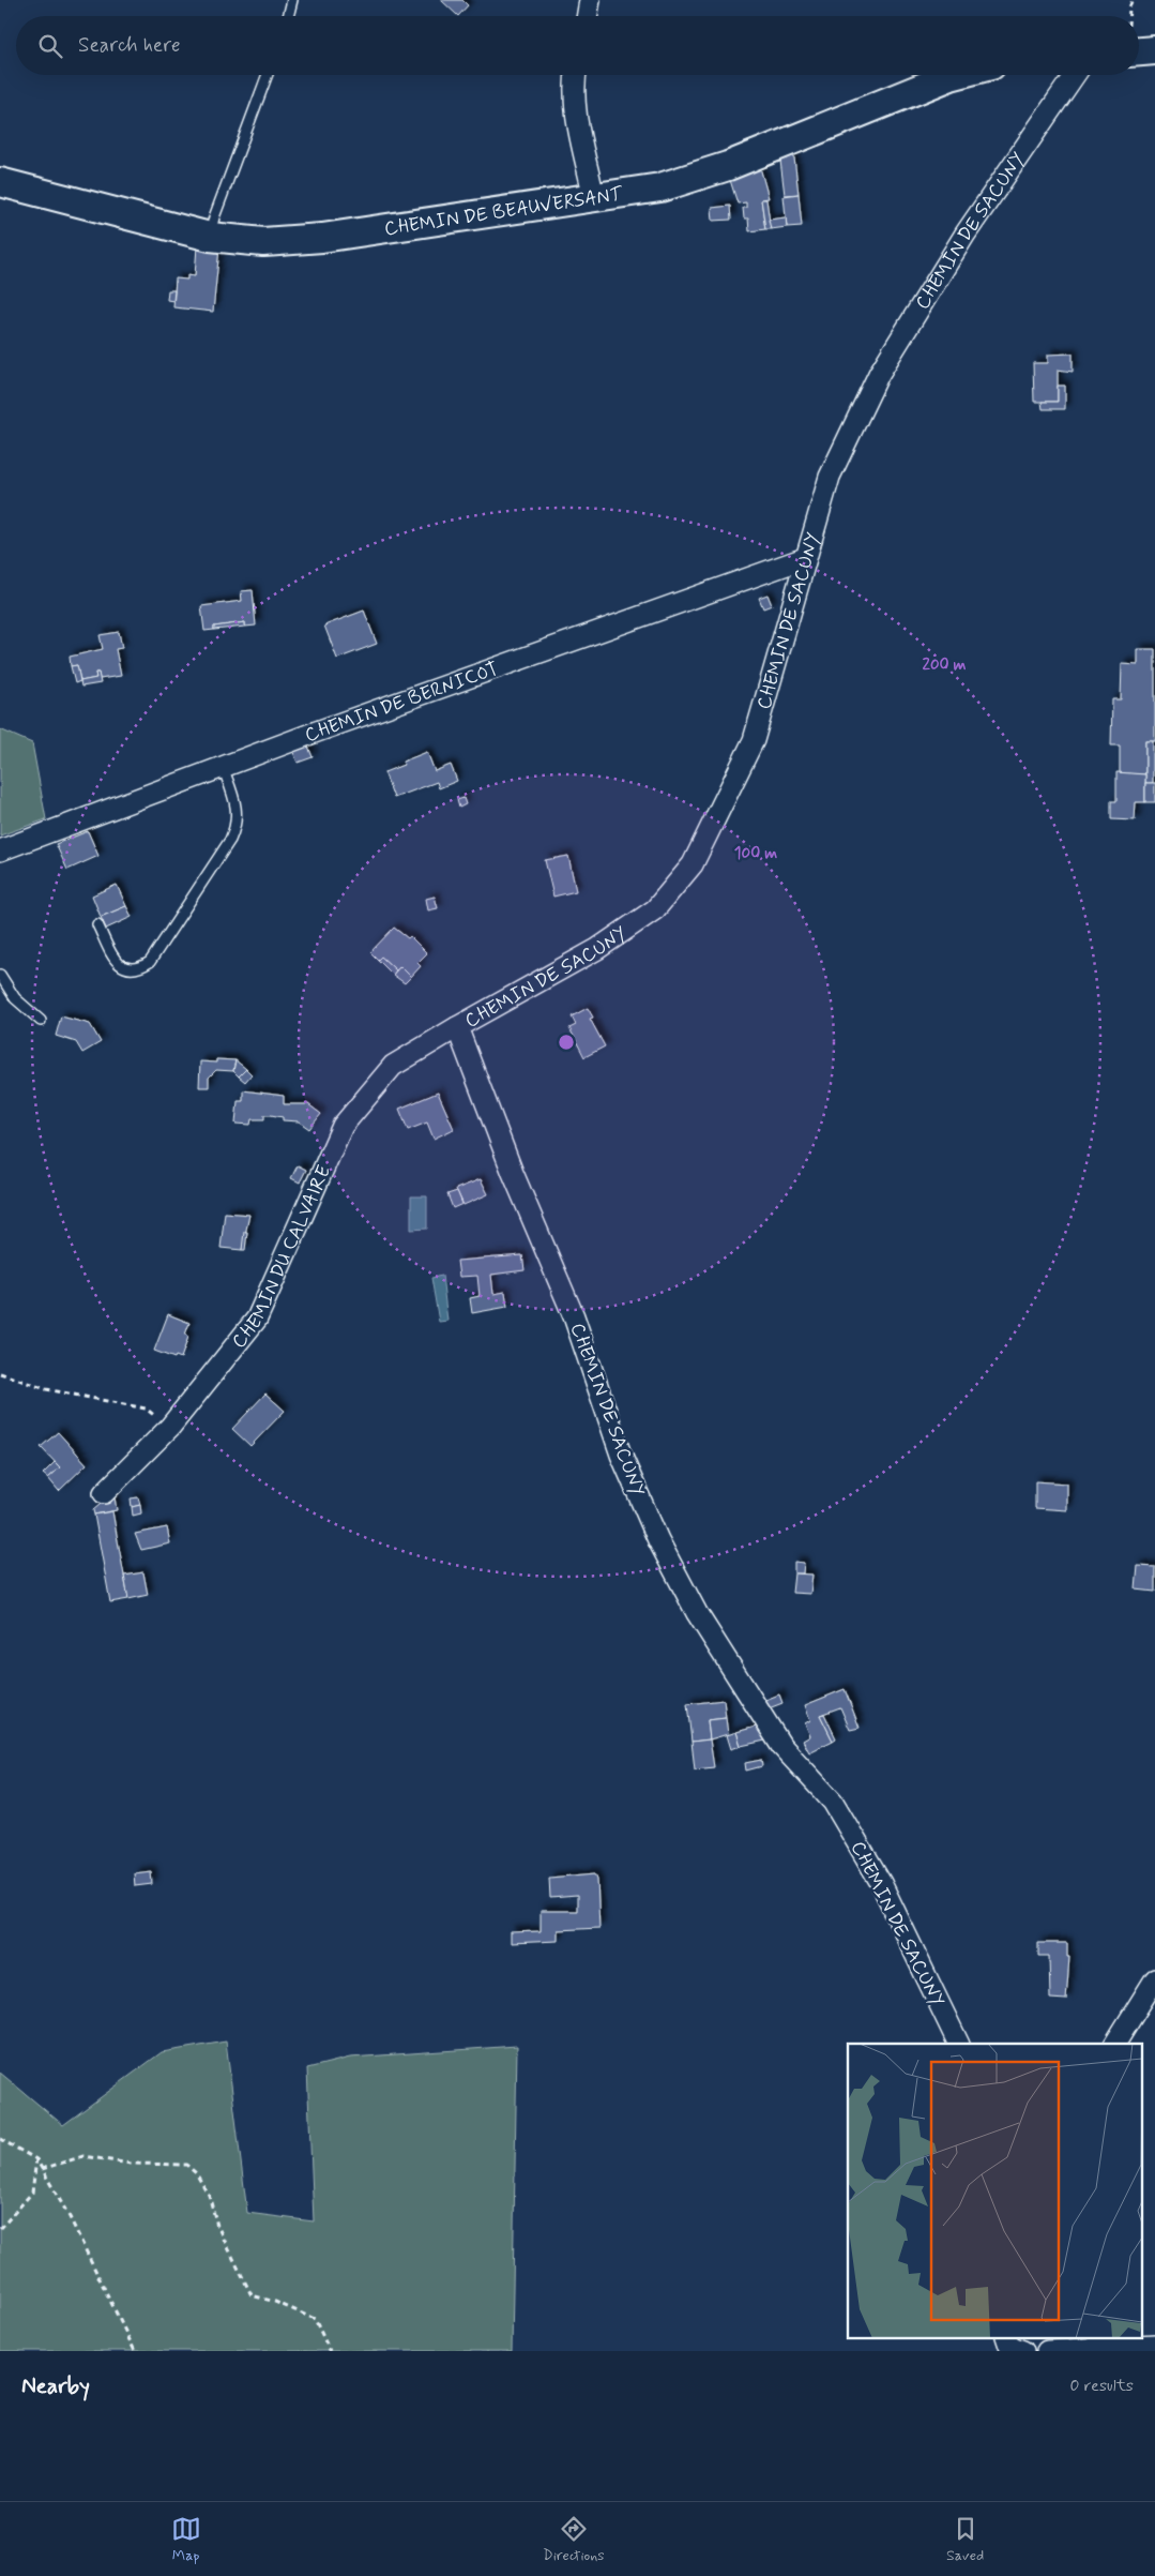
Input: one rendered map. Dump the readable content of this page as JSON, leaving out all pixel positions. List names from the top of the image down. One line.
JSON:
{"streets":{"street":["CHEMIN DE BEAUVERSANT","CHEMIN DE SACUNY","CHEMIN DE BERNICOT","CHEMIN DU CALVAIRE"]},"crossings":[["CHEMIN DE SACUNY","CHEMIN DE BERNICOT"],["CHEMIN DE SACUNY","CHEMIN DU CALVAIRE"]],"page":{"search":"Search here","heading":["Nearby","0 results"],"nav":["Map","Directions","Saved"]},"rings":["200 m","100 m"]}
